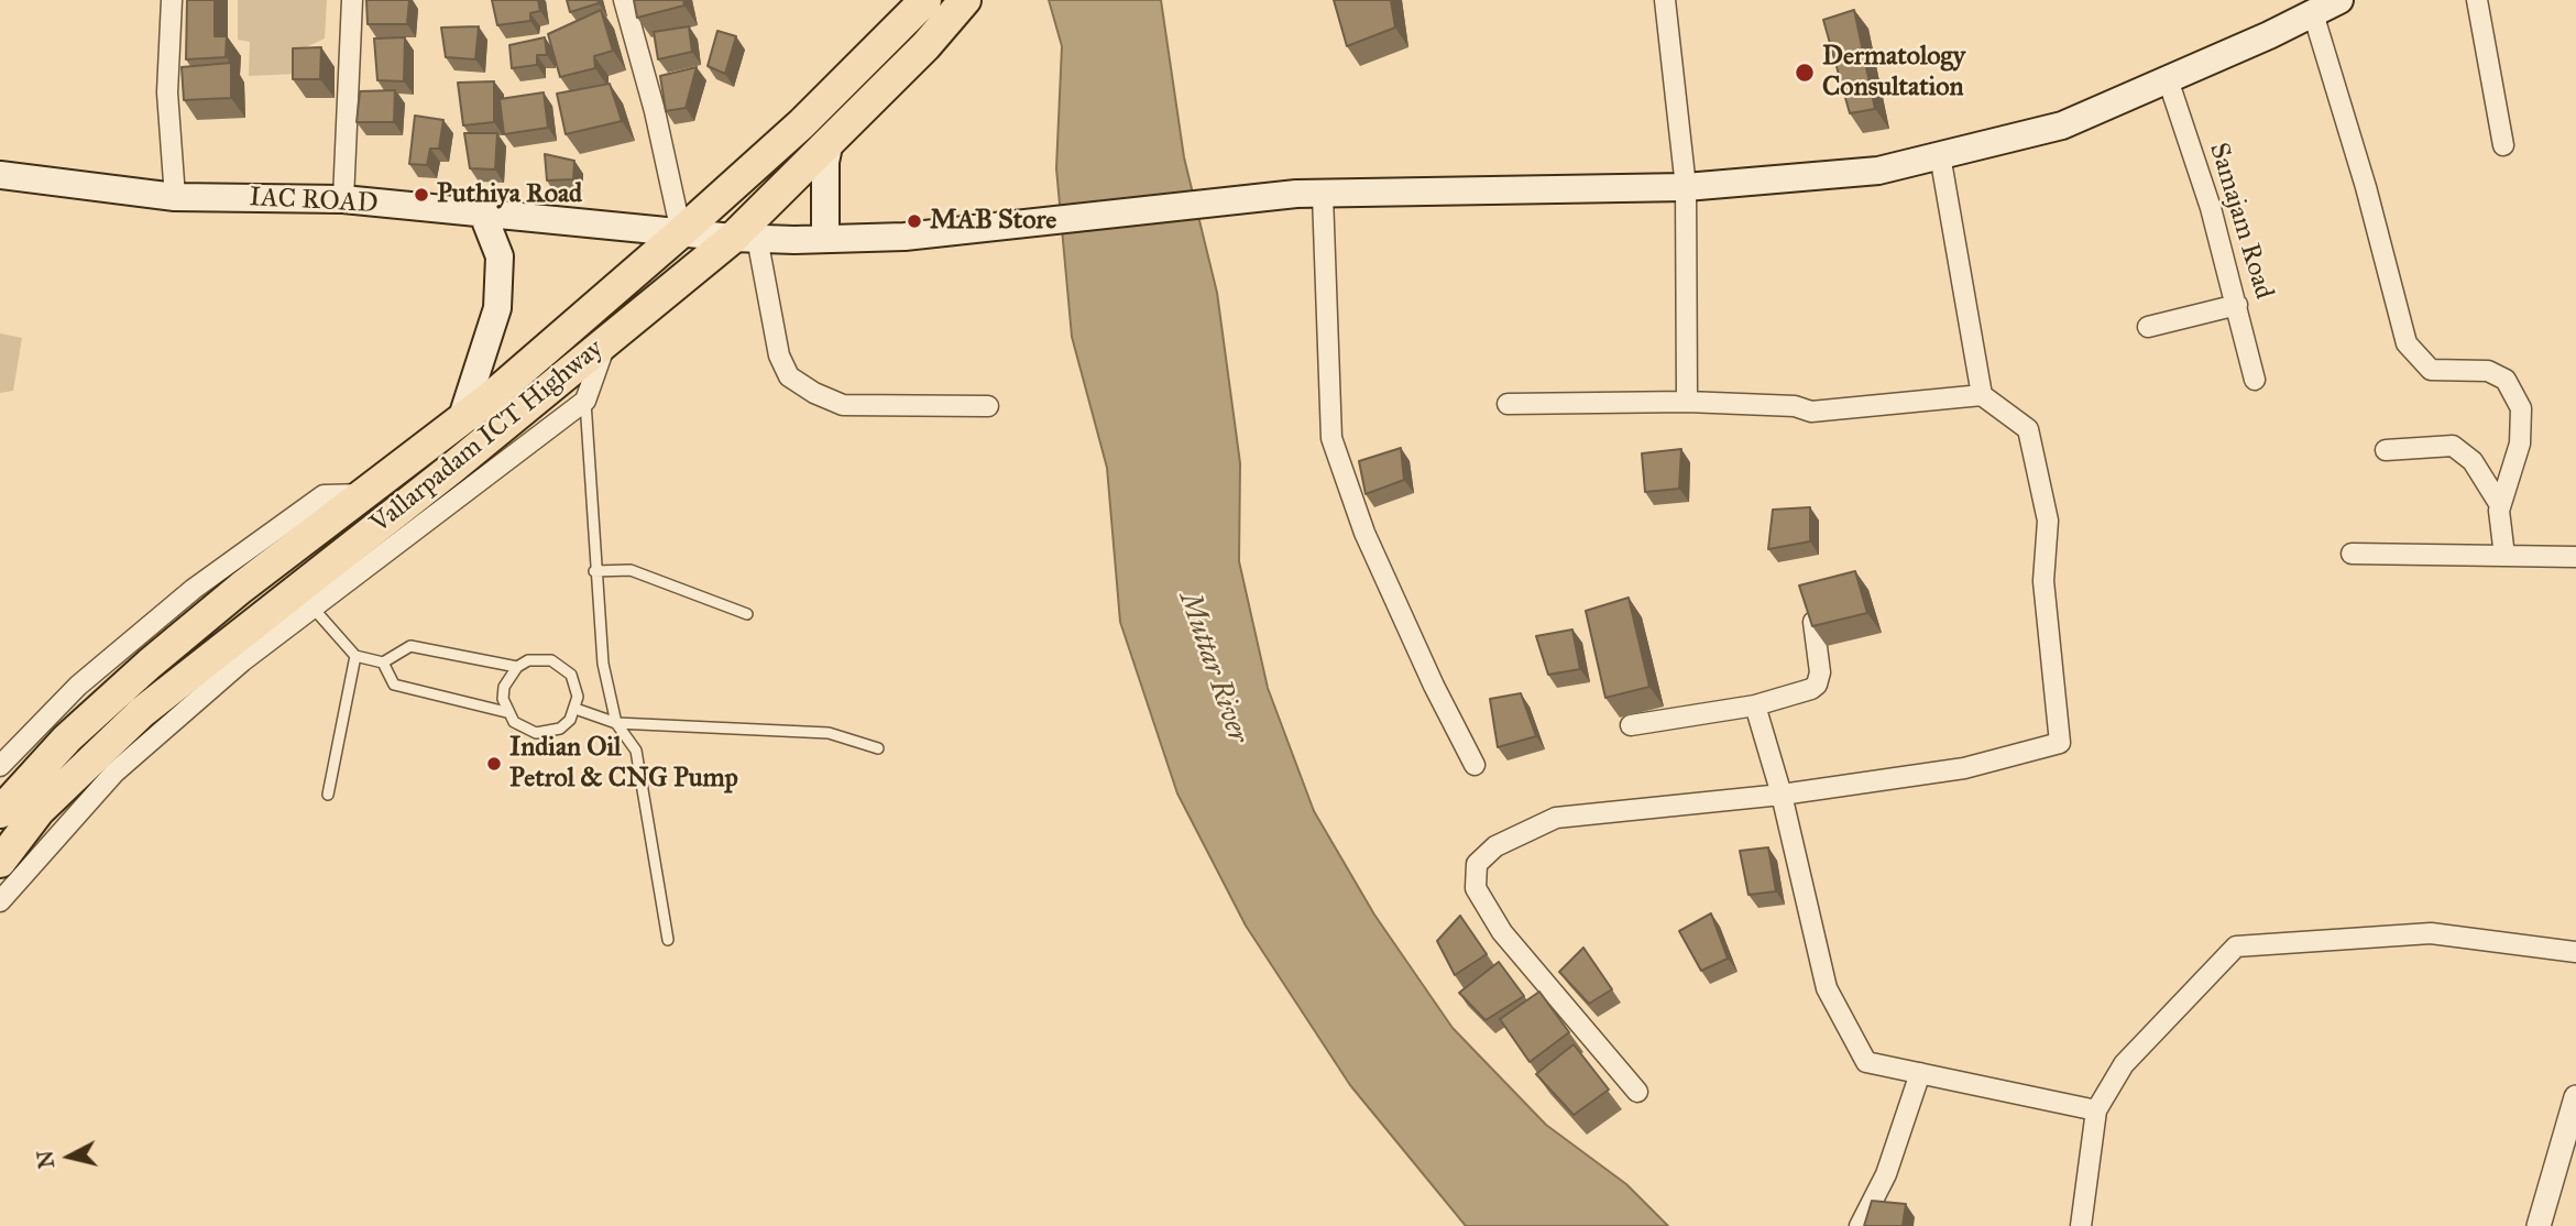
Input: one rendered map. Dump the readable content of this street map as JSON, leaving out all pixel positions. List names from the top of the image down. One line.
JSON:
{"streets":{"highway":["Vallarpadam ICT Highway"],"main road":["IAC ROAD"],"street":["Samajam Road"]},"crossings":[["IAC ROAD","Samajam Road"],["IAC ROAD","Vallarpadam ICT Highway"]],"water":["Muttar River"],"places":["Dermatology Consultation","Puthiya Road","MAB Store","Indian Oil Petrol & CNG Pump"],"north":"left"}
